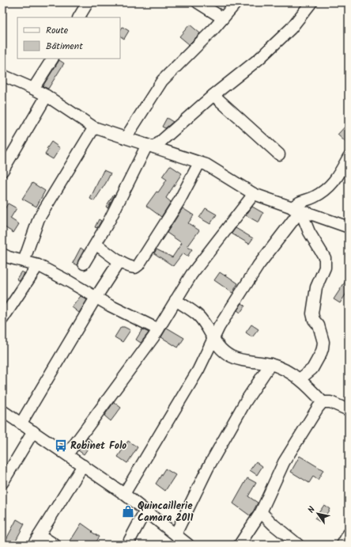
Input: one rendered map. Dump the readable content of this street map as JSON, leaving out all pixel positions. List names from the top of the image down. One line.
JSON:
{"places":{"bus stop":["Robinet Folo"],"shop":["Quincaillerie Camara 2011"]},"legend":["Route","Bâtiment"],"north":"top left"}
